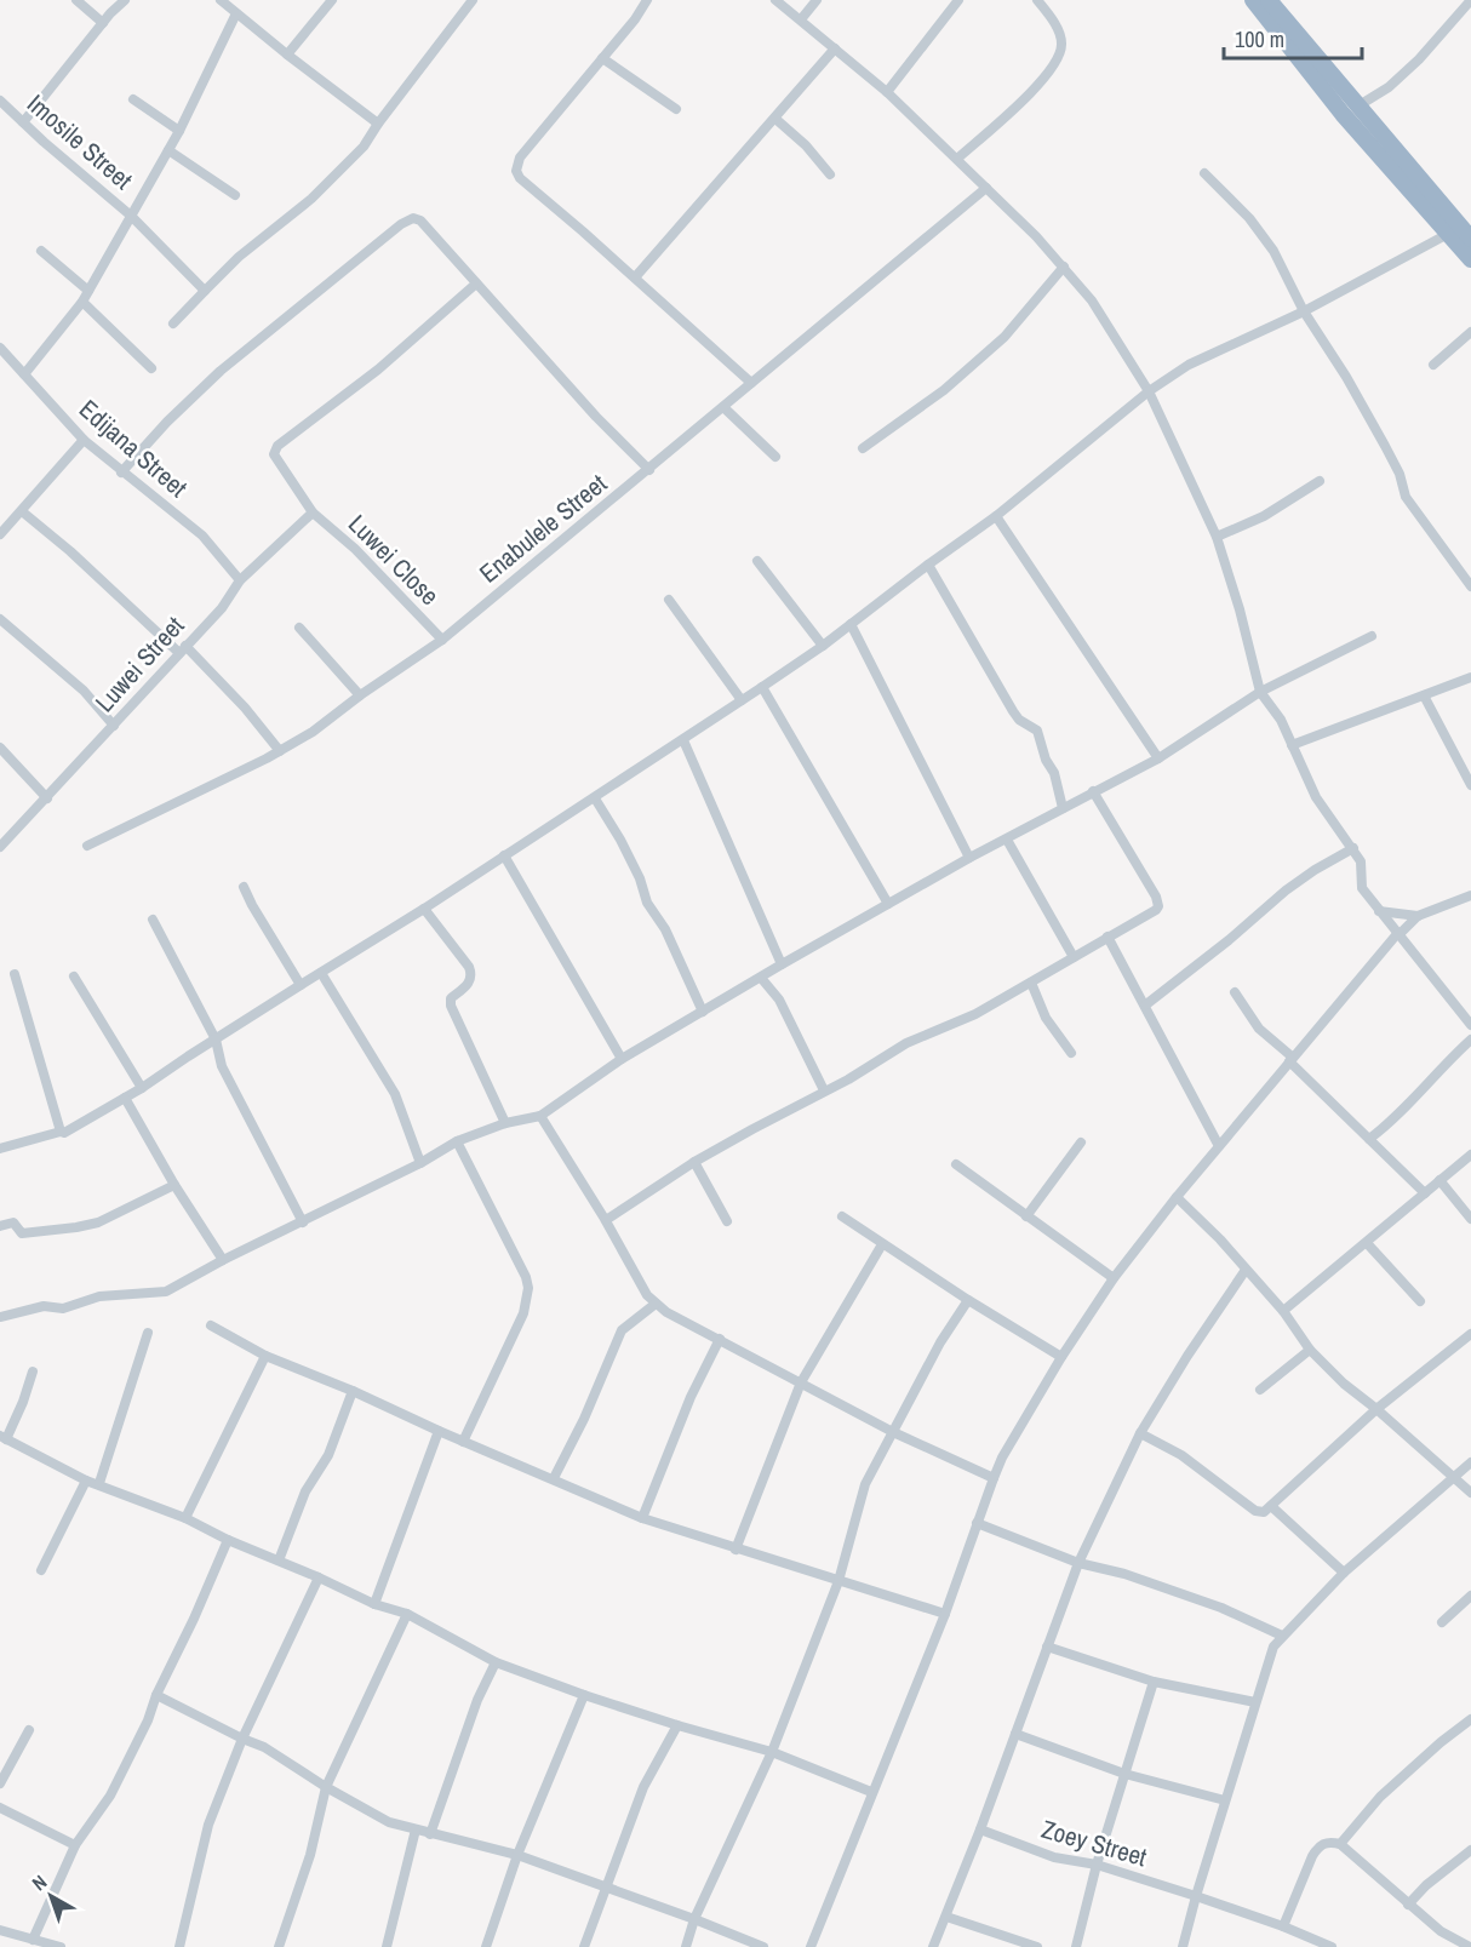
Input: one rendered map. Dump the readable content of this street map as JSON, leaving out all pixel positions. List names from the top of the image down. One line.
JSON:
{"streets":{"street":["Imosile Street","Edijana Street","Enabulele Street","Luwei Close","Luwei Street","Zoey Street"]},"crossings":[["Edijana Street","Luwei Street"],["Enabulele Street","Luwei Close"],["Luwei Close","Luwei Street"]],"scale_bar":"100 m","north":"top left"}
